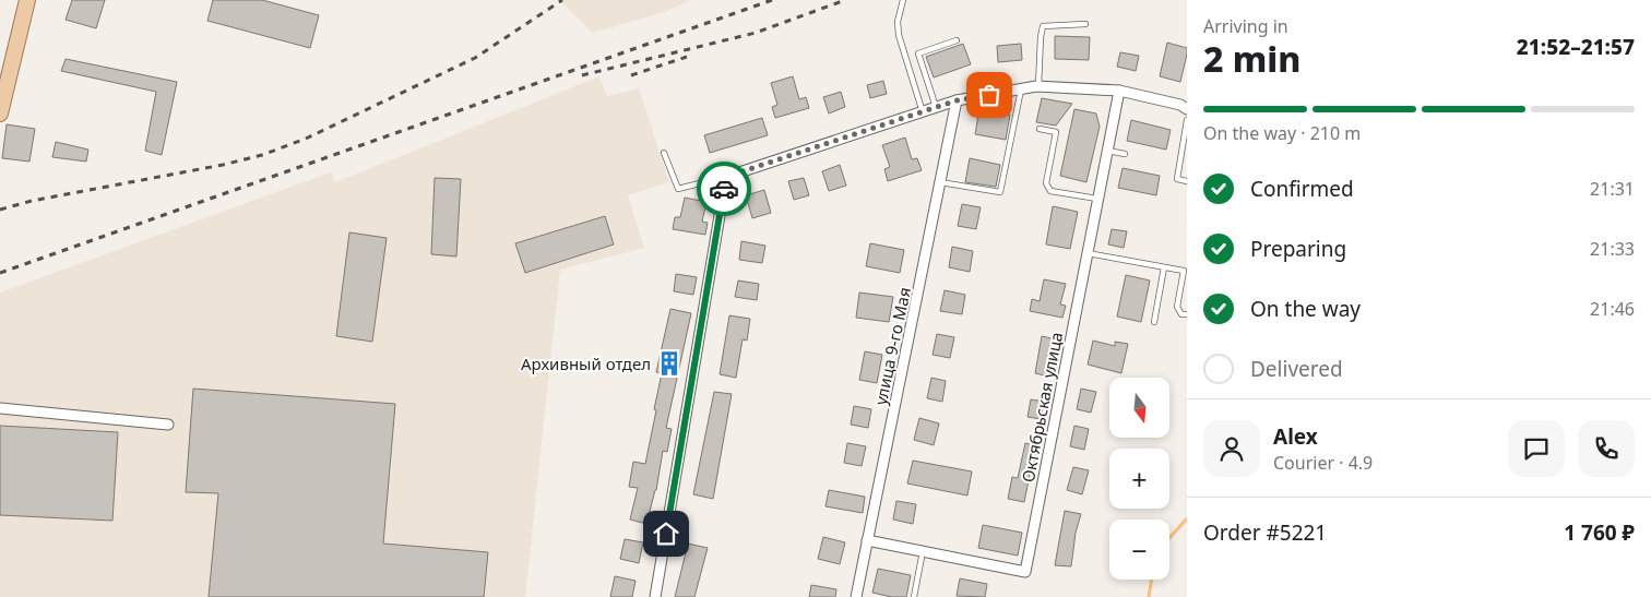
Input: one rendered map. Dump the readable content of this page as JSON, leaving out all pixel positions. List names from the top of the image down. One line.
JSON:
{"streets":{"street":["улица 9-го Мая","Октябрьская улица"]},"crossings":[["улица 9-го Мая","Октябрьская улица"]],"places":{"building":["Архивный отдел"]},"north":"bottom","page":{"heading":["2 min","Arriving in","21:52–21:57"],"panel":["Alex","Courier · 4.9","Order #5221","1 760 ₽"],"bar":"On the way · 210 m","list":[["Confirmed","21:31"],["Preparing","21:33"],["On the way","21:46"],"Delivered"],"map_buttons":["+","−"]}}
